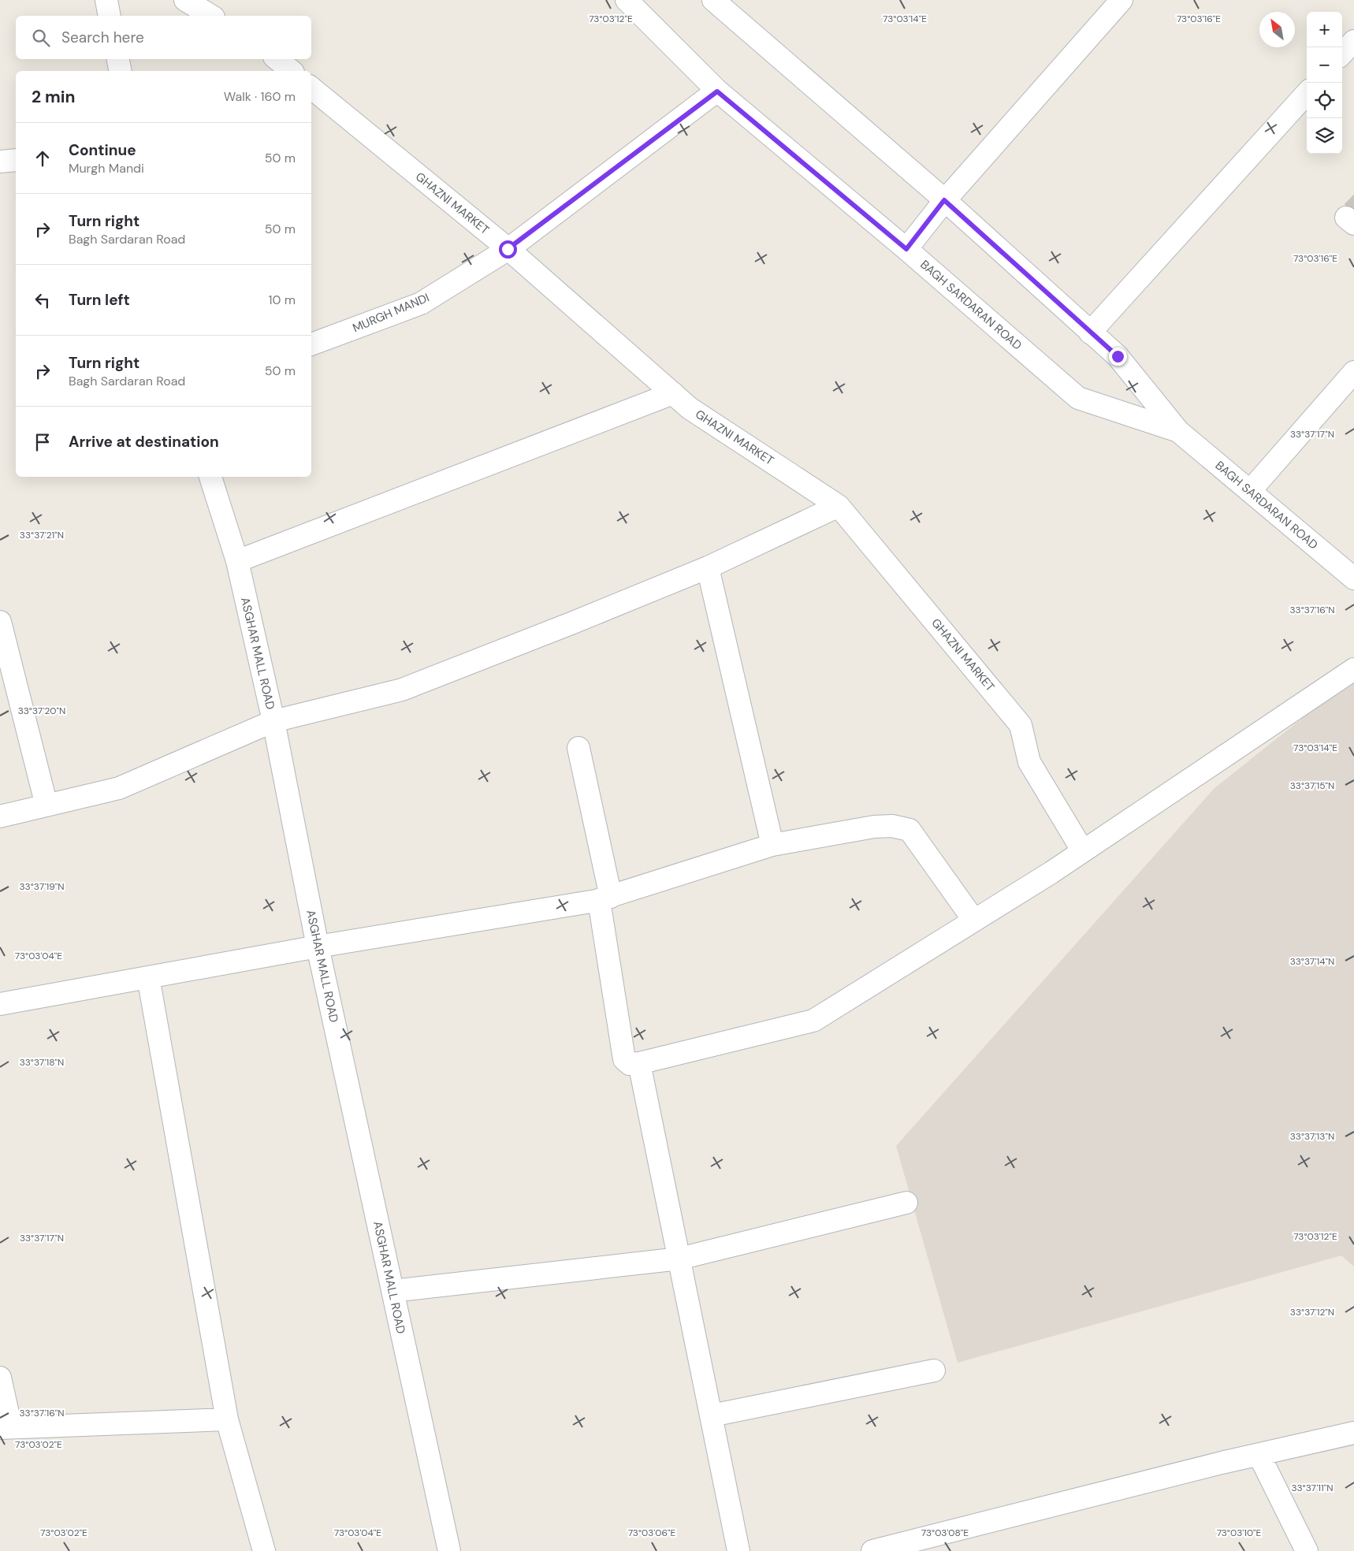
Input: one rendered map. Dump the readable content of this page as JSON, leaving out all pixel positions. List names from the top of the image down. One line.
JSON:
{"streets":{"street":["GHAZNI MARKET","BAGH SARDARAN ROAD","MURGH MANDI","ASGHAR MALL ROAD"]},"crossings":[["GHAZNI MARKET","MURGH MANDI"],["BAGH SARDARAN ROAD","MURGH MANDI"]],"north":"top left","page":{"map_buttons":["+","−"],"search":"Search here","heading":["2 min","Walk · 160 m"],"list":[["Continue","Murgh Mandi","50 m"],["Turn right","Bagh Sardaran Road","50 m"],["Turn left","10 m"],["Turn right","Bagh Sardaran Road","50 m"],"Arrive at destination"]},"coordinates":["73°03'12\"E","73°03'14\"E","73°03'16\"E","33°37'17\"N","33°37'21\"N","33°37'16\"N","33°37'20\"N","33°37'15\"N","33°37'19\"N","73°03'04\"E","33°37'14\"N","33°37'18\"N","33°37'13\"N","33°37'12\"N","73°03'02\"E","33°37'11\"N","73°03'06\"E","73°03'08\"E","73°03'10\"E"]}
